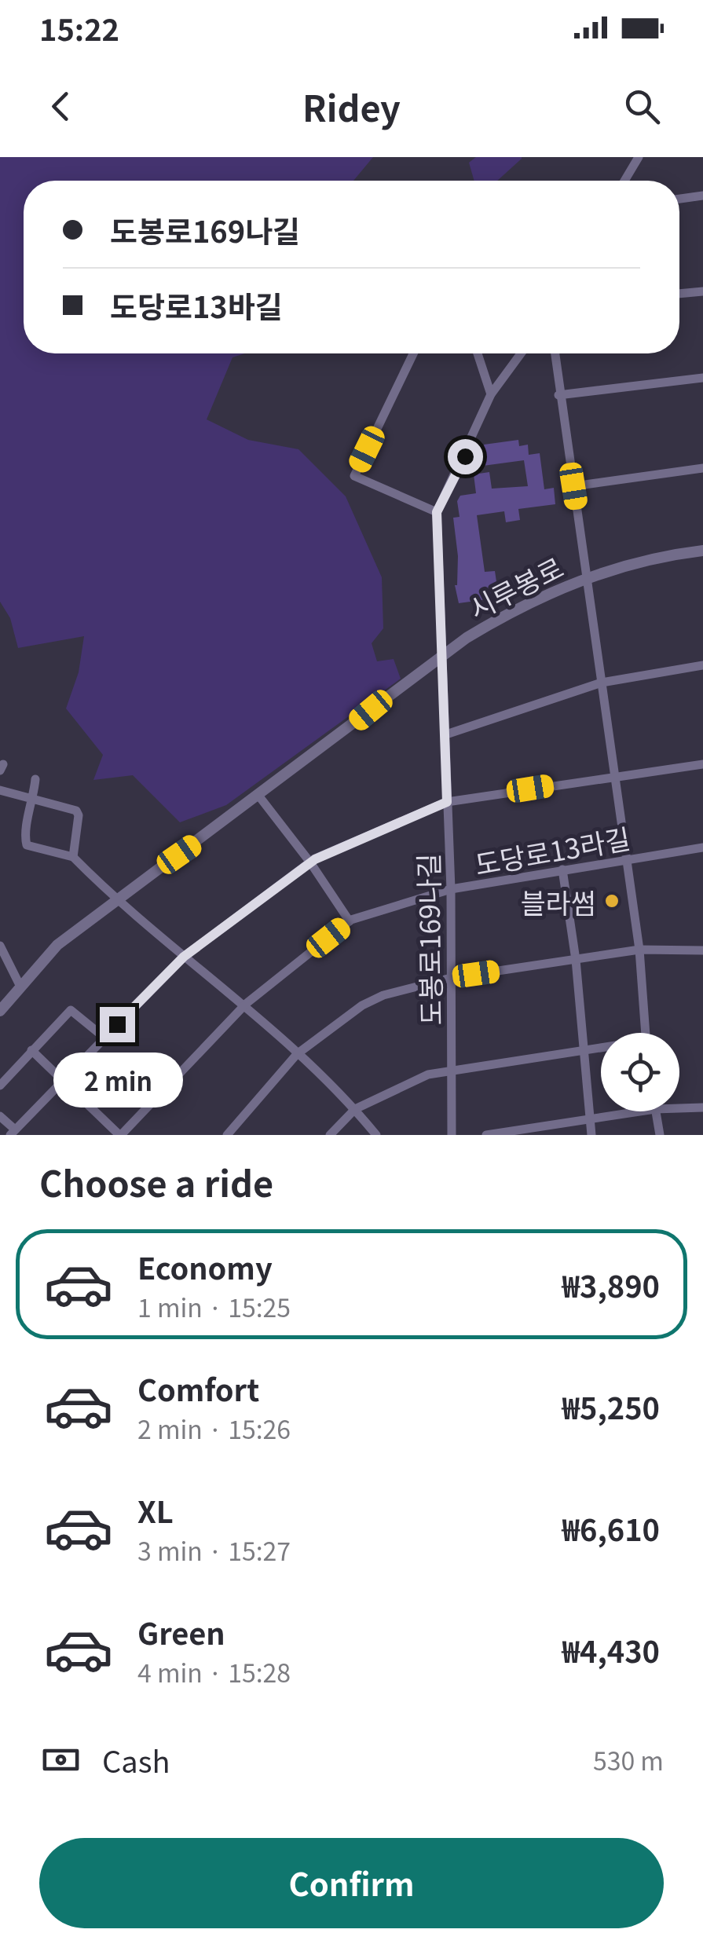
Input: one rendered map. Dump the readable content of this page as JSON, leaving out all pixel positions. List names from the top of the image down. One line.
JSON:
{"streets":{"street":["시루봉로","도당로13라길","도봉로169나길"]},"crossings":[["시루봉로","도봉로169나길"],["도당로13라길","도봉로169나길"]],"places":["블라썸"],"page":{"status":"15:22","header":"Ridey","banner":["도봉로169나길","도당로13바길"],"bubble":"2 min","heading":"Choose a ride","list":[{"name":"Economy","note":"1 min · 15:25","value":"₩3,890"},{"name":"Comfort","note":"2 min · 15:26","value":"₩5,250"},{"name":"XL","note":"3 min · 15:27","value":"₩6,610"},{"name":"Green","note":"4 min · 15:28","value":"₩4,430"}],"pay":["Cash","530 m"],"buttons":"Confirm"}}
